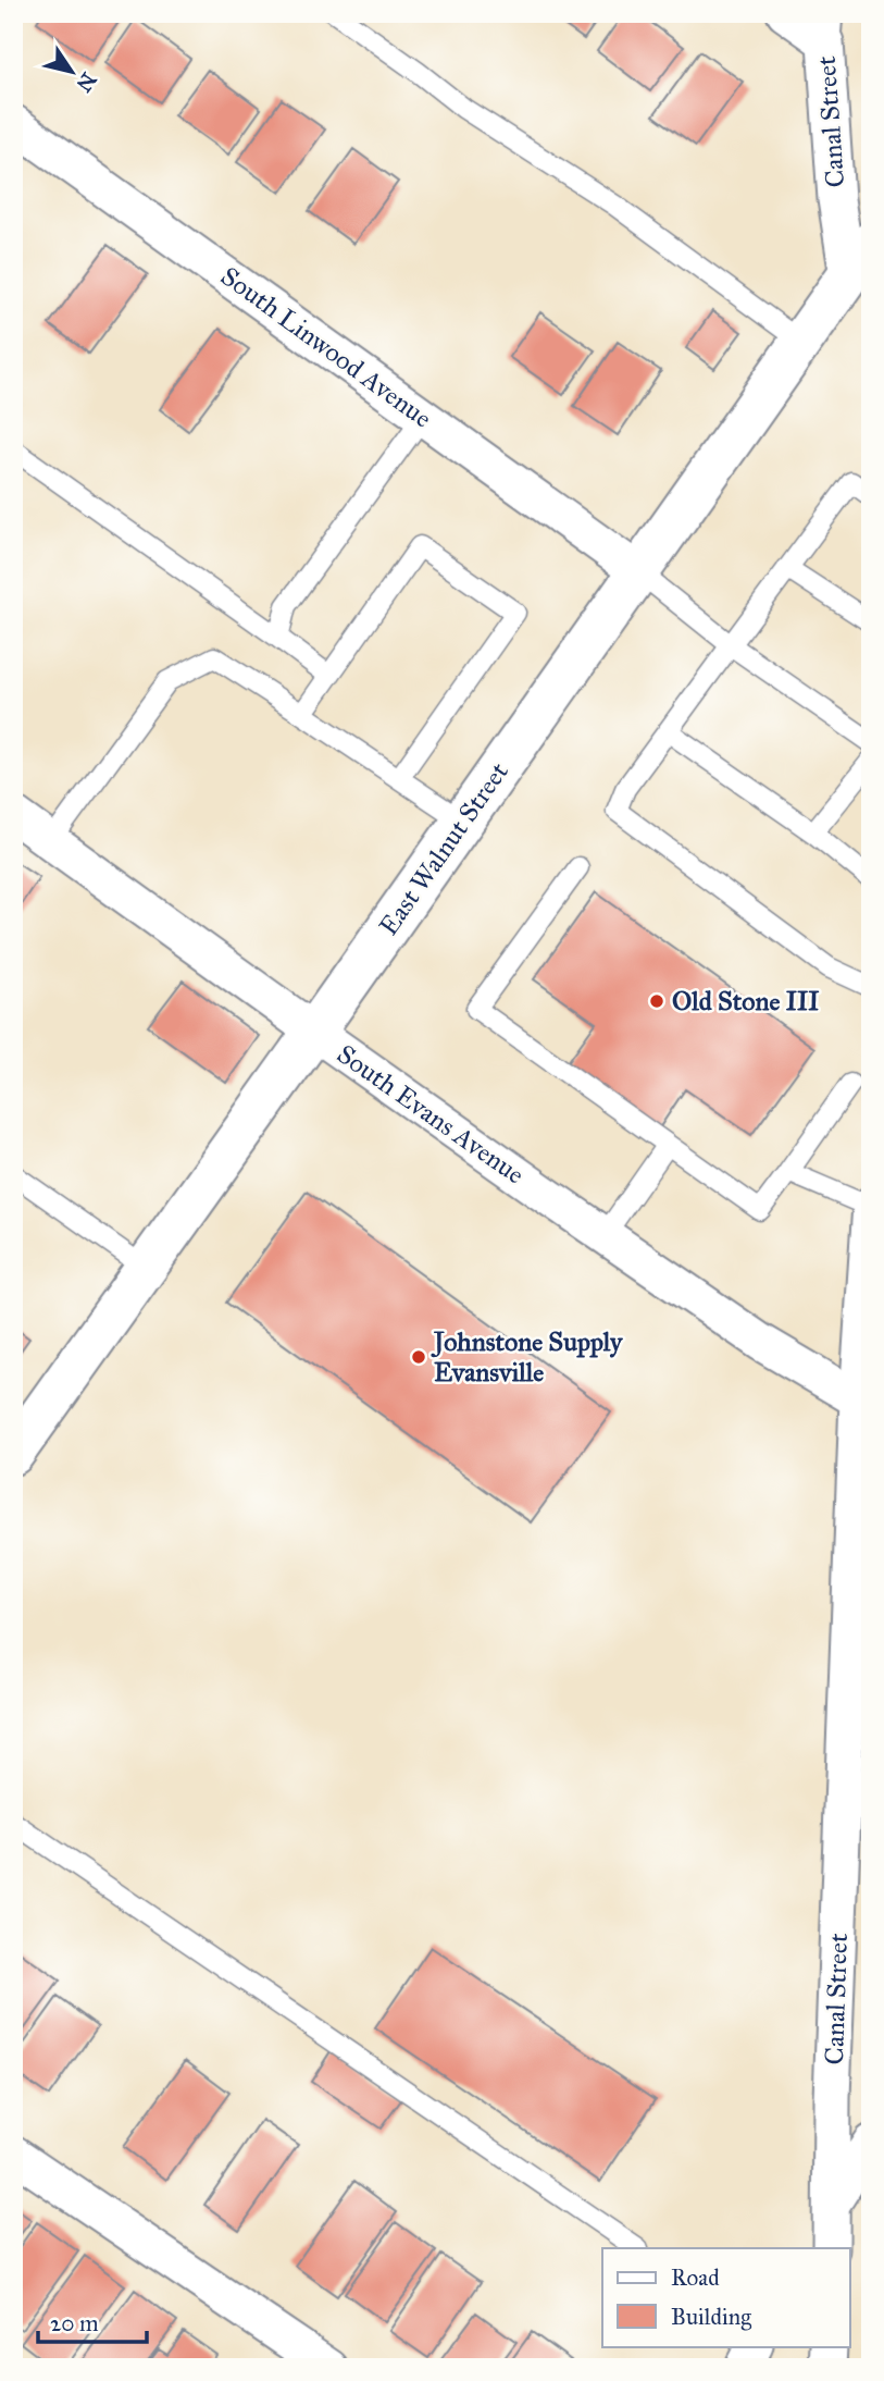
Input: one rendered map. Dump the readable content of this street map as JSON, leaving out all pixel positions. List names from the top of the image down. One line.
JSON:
{"streets":{"main road":["East Walnut Street"],"street":["Canal Street","South Linwood Avenue","South Evans Avenue"]},"crossings":[["Canal Street","East Walnut Street"],["Canal Street","South Evans Avenue"],["South Linwood Avenue","East Walnut Street"],["East Walnut Street","South Evans Avenue"]],"places":["Old Stone III","Johnstone Supply Evansville"],"legend":["Road","Building"],"scale_bar":"20 m","north":"bottom right"}
